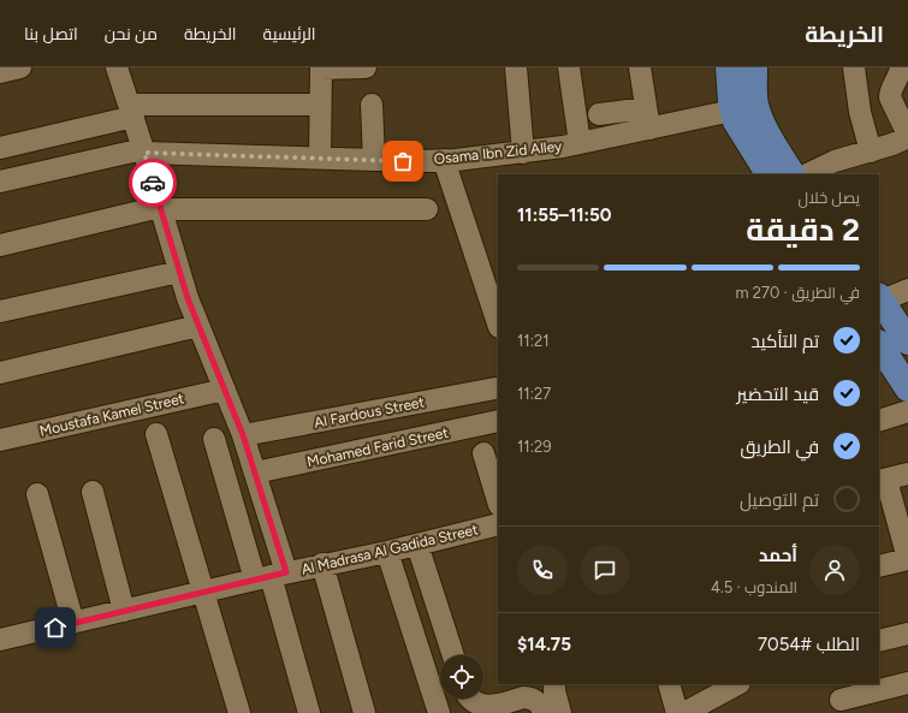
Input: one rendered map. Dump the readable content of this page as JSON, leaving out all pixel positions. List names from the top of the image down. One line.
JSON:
{"streets":{"street":["Osama Ibn Zid Alley","Al Fardous Street","Moustafa Kamel Street","Mohamed Farid Street","Al Madrasa Al Gadida Street"]},"page":{"header":"الخريطة","nav":["الرئيسية","الخريطة","من نحن","اتصل بنا"],"heading":["2 دقيقة","يصل خلال","11:50–11:55"],"panel":["أحمد","المندوب · 4.5","الطلب #7054","$14.75"],"bar":"في الطريق · 270 m","list":[["تم التأكيد","11:21"],["قيد التحضير","11:27"],["في الطريق","11:29"],"تم التوصيل"]}}
